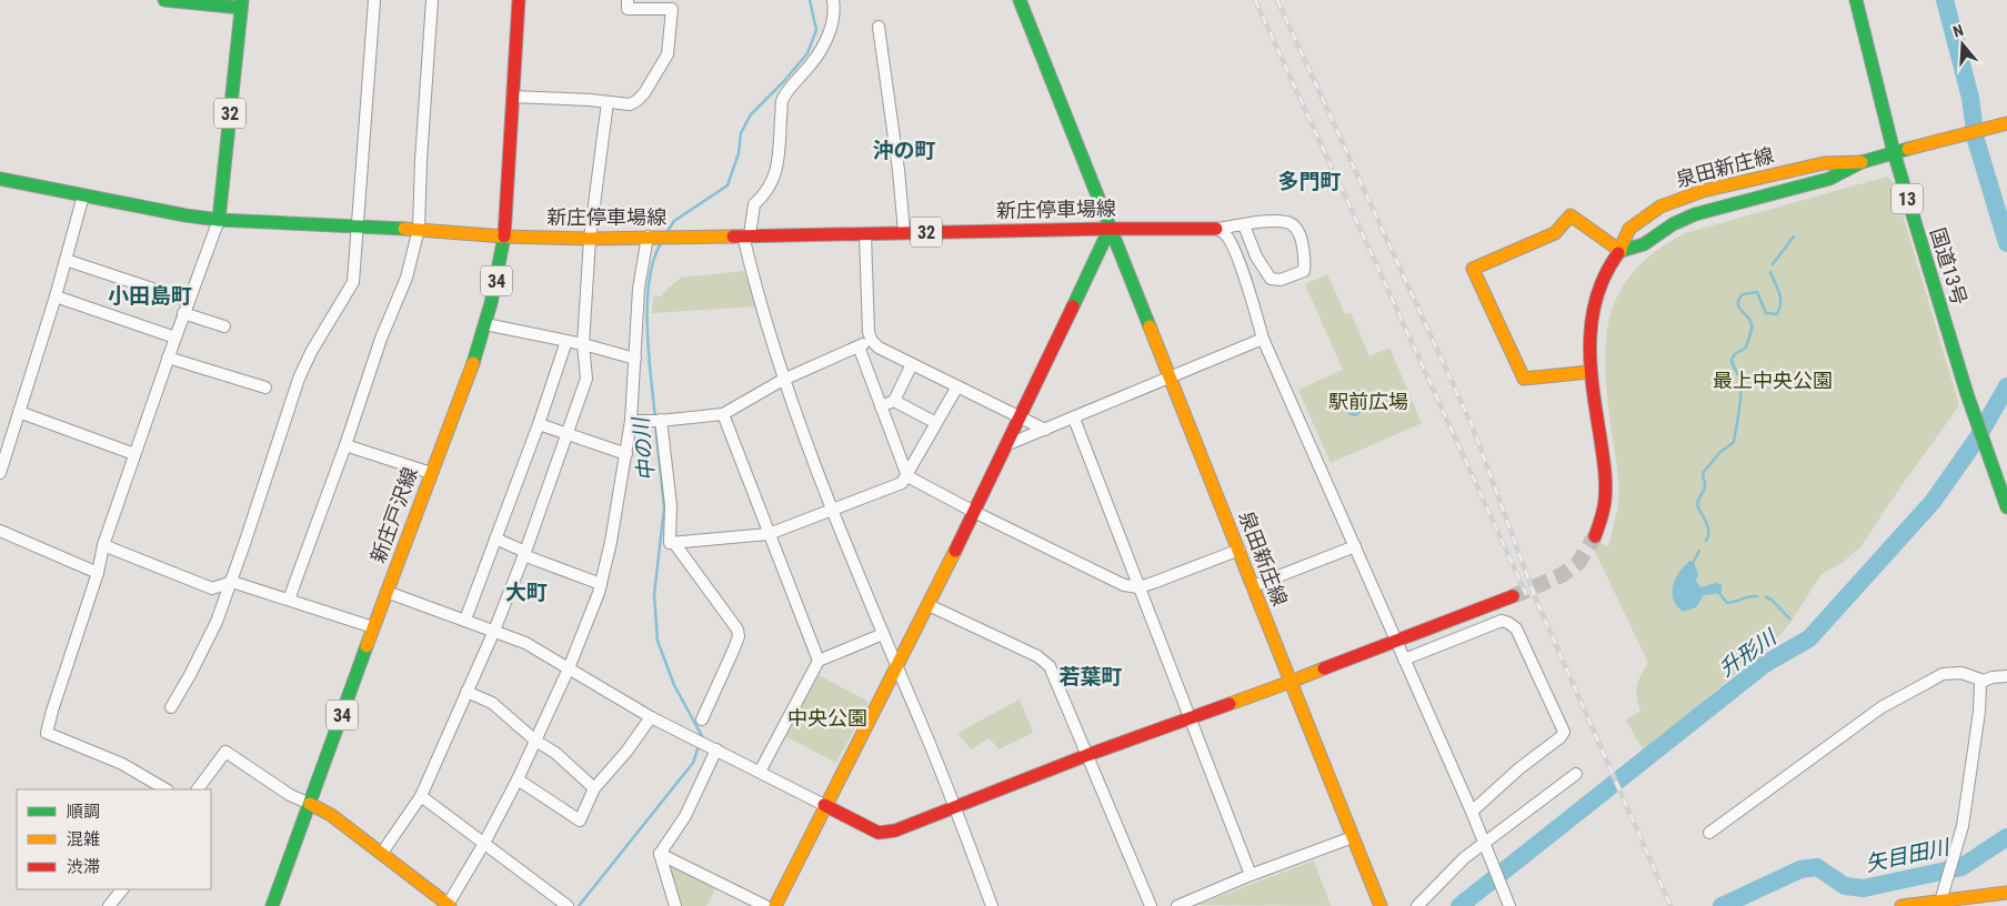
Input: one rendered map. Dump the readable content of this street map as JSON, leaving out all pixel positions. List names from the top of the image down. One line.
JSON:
{"streets":{"main road":["32","泉田新庄線","13","新庄停車場線","国道13号","34","新庄戸沢線"]},"crossings":[["32","新庄停車場線"],["泉田新庄線","新庄停車場線"],["泉田新庄線","国道13号"],["新庄停車場線","新庄戸沢線"]],"districts":["沖の町","多門町","小田島町","大町","若葉町"],"water":["中の川","升形川","矢目田川"],"parks":["最上中央公園","駅前広場","中央公園"],"legend":["順調","混雑","渋滞"],"north":"top"}
